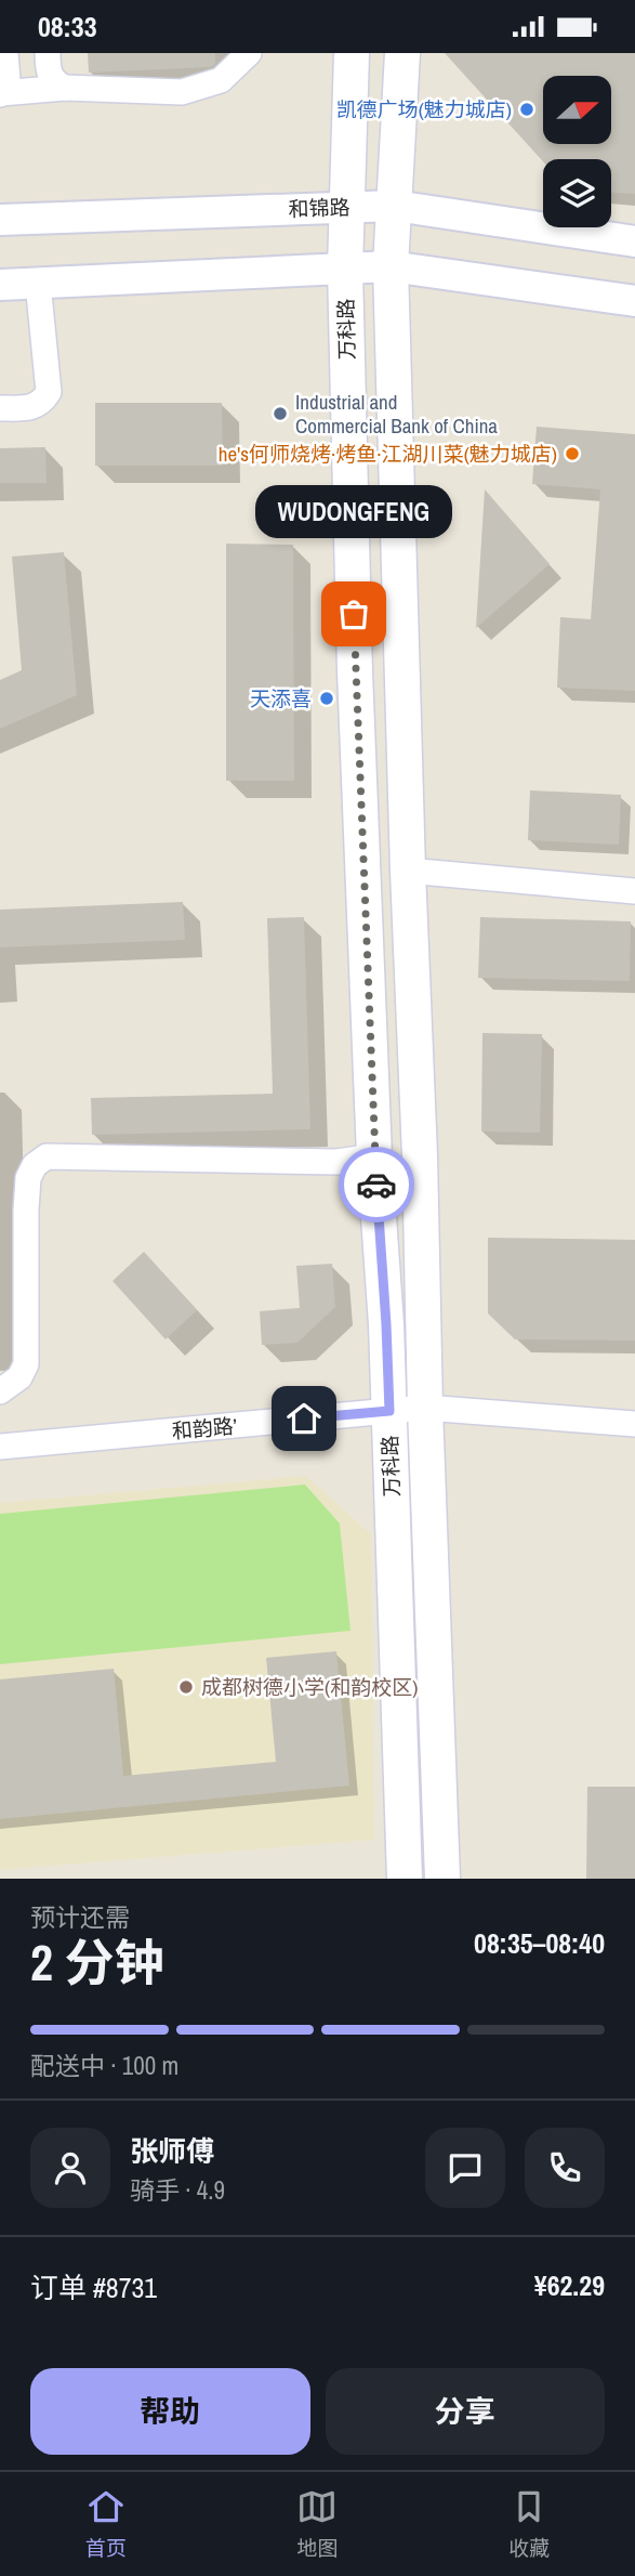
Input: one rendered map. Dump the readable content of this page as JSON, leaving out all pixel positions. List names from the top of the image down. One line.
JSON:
{"streets":{"main road":["万科路"],"street":["和锦路","和韵路’"]},"crossings":[["和锦路","万科路"],["万科路","和韵路’"]],"places":["凯德广场(魅力城店)","Industrial and Commercial Bank of China","he's何师烧烤·烤鱼·江湖川菜(魅力城店)","WUDONGFENG","天添喜","成都树德小学(和韵校区)"],"north":"right","page":{"status":"08:33","bubble":"WUDONGFENG","heading":["2 分钟","预计还需","08:35–08:40"],"panel":["张师傅","骑手 · 4.9","订单 #8731","¥62.29"],"bar":"配送中 · 100 m","buttons":["帮助","分享"],"tabs":["首页","地图","收藏"]}}
